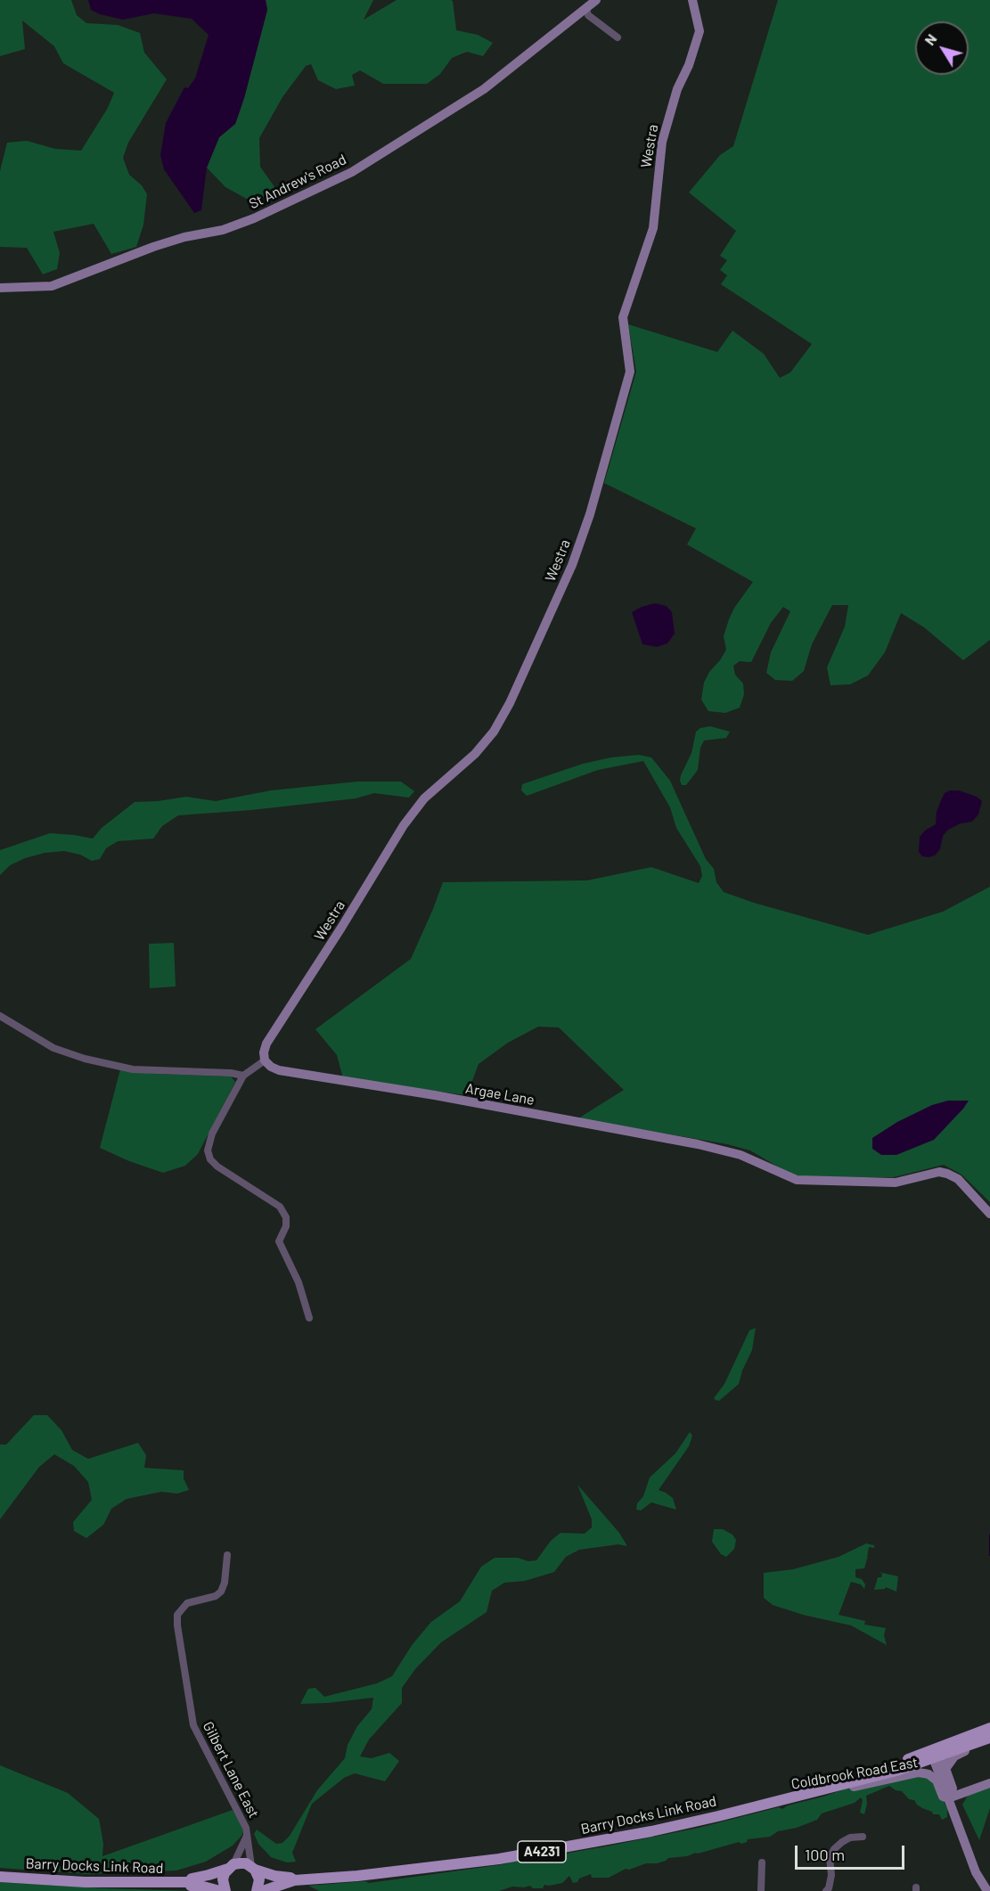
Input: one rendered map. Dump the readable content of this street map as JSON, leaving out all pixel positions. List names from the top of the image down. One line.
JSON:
{"streets":{"main road":["Barry Docks Link Road","A4231"],"street":["Westra","St Andrew's Road","Argae Lane","Gilbert Lane East","Coldbrook Road East"]},"crossings":[["Westra","Argae Lane"],["Gilbert Lane East","Barry Docks Link Road"],["Gilbert Lane East","A4231"],["Coldbrook Road East","Barry Docks Link Road"],["Barry Docks Link Road","A4231"]],"scale_bar":"100 m","north":"top left"}
